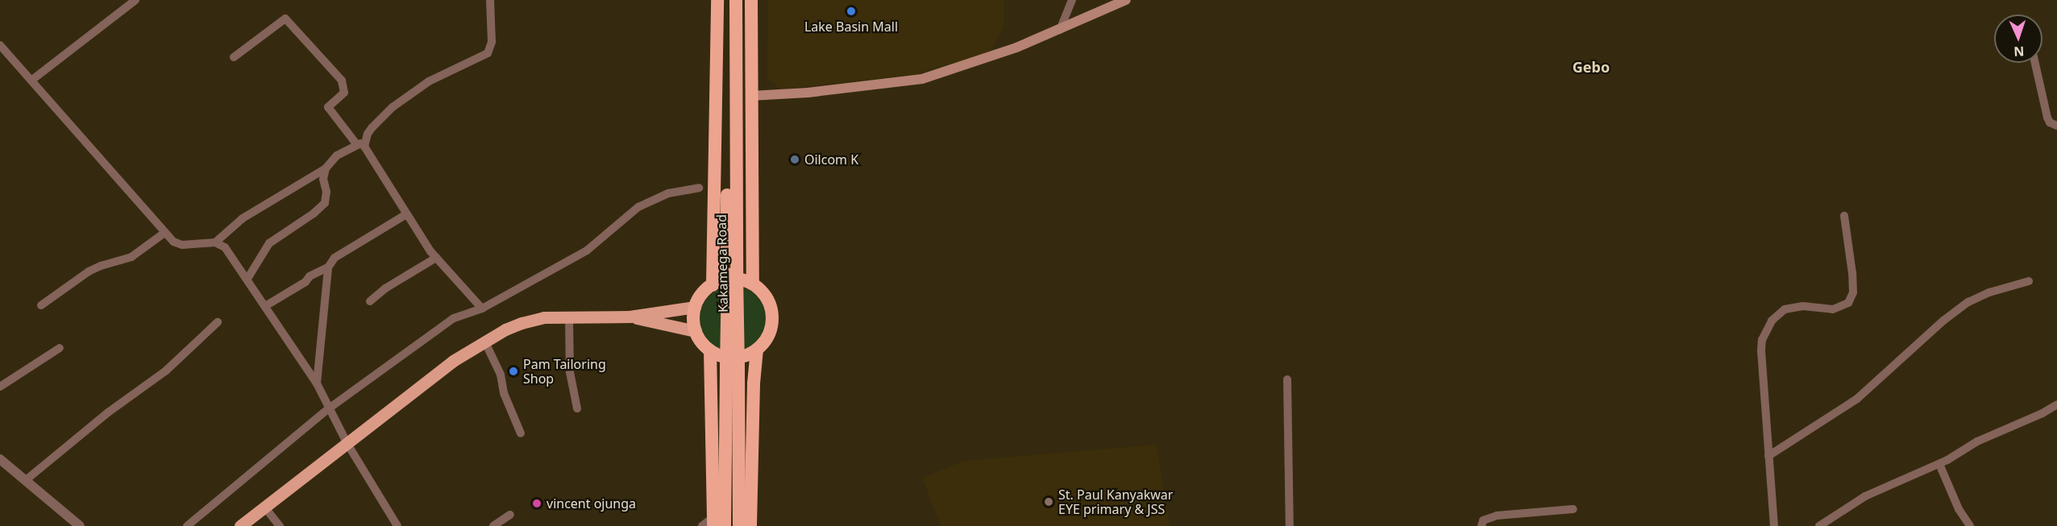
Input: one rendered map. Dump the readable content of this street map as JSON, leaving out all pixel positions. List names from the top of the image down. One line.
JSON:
{"streets":{"highway":["Kakamega Road"]},"districts":["Gebo"],"places":["Lake Basin Mall","Oilcom K","Pam Tailoring Shop","St. Paul Kanyakwar EYE primary & JSS","vincent ojunga"],"north":"bottom"}
